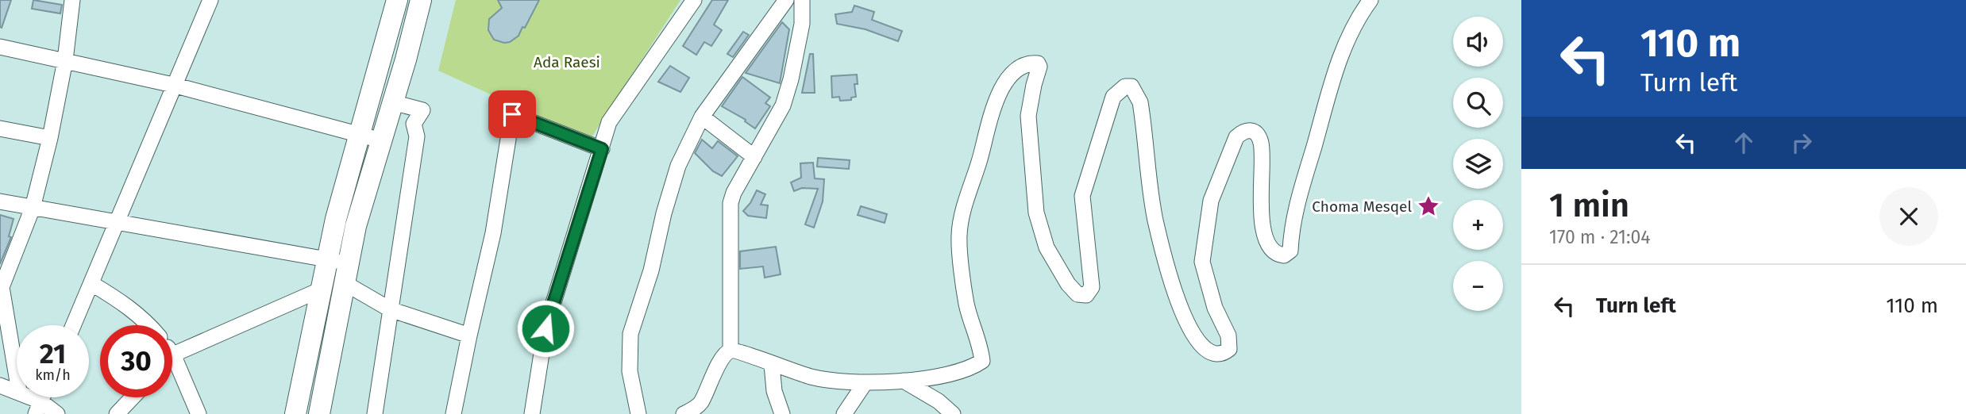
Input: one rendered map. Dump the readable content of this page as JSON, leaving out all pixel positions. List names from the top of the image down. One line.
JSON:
{"parks":["Ada Raesi"],"places":{"place":["Choma Mesqel"]},"page":{"turn":["110 m","Turn left"],"map_buttons":["+","−"],"heading":["1 min","170 m · 21:04"],"list":[{"name":"Turn left","value":"110 m"}],"speed":"21 km/h","limit":"30"}}
